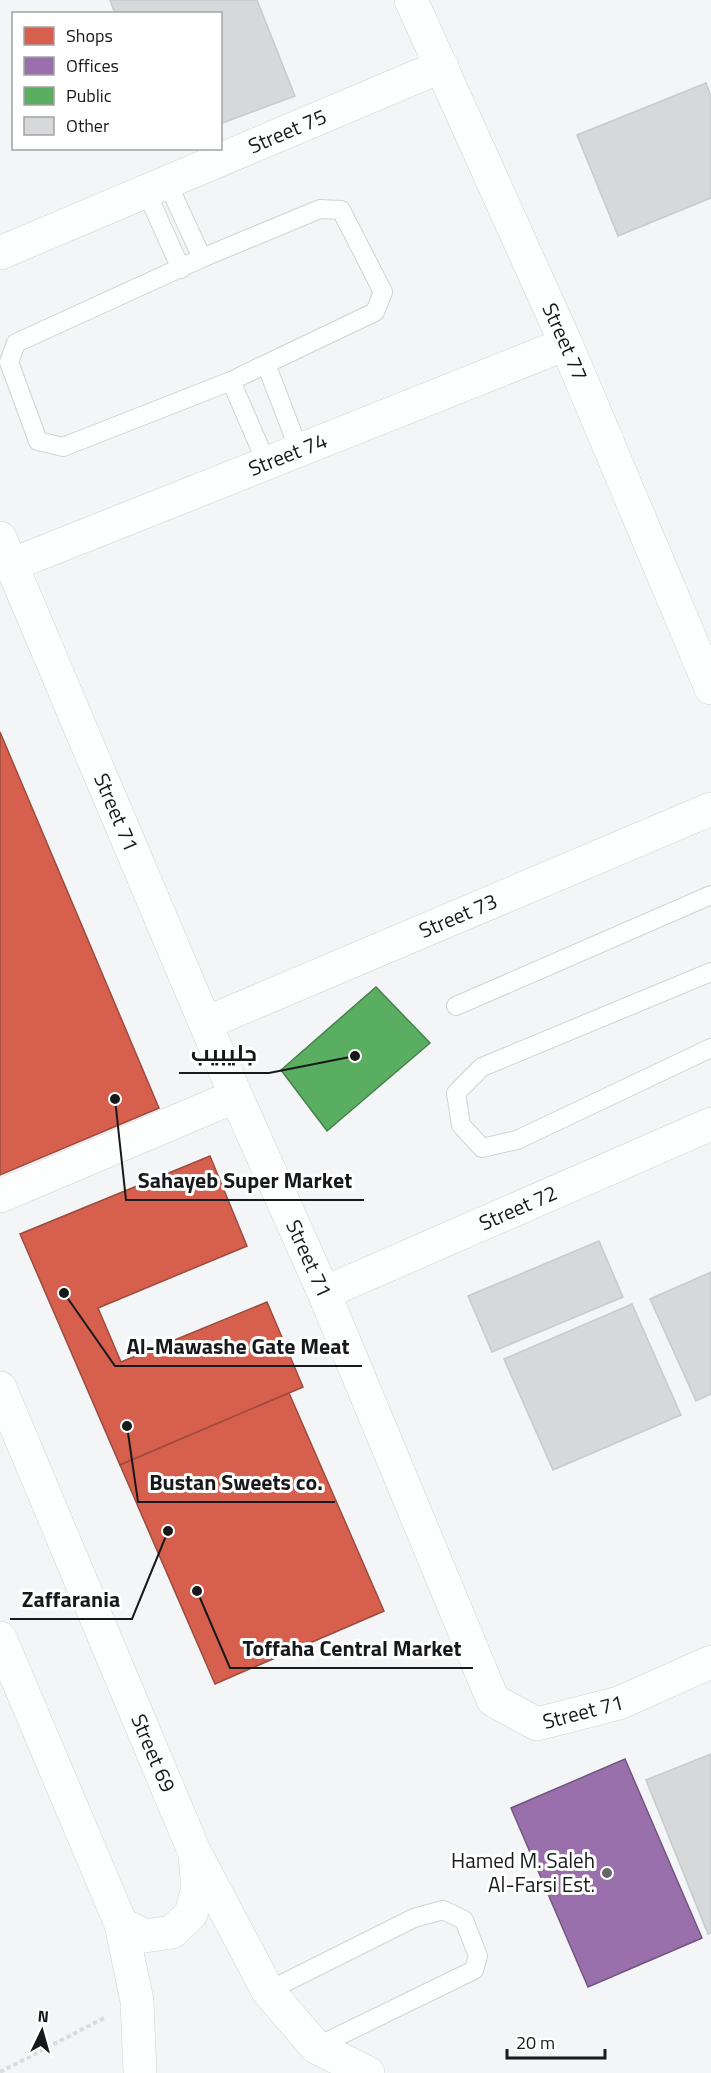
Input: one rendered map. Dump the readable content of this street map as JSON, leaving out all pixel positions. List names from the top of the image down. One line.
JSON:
{"streets":{"street":["Street 75","Street 77","Street 74","Street 71","Street 73","Street 72","Street 69"]},"crossings":[["Street 75","Street 77"],["Street 77","Street 74"],["Street 74","Street 71"],["Street 71","Street 73"],["Street 71","Street 72"]],"places":["جليبيب","Sahayeb Super Market","Al-Mawashe Gate Meat","Bustan Sweets co.","Zaffarania","Toffaha Central Market","Hamed M. Saleh Al-Farsi Est."],"legend":["Shops","Offices","Public","Other"],"scale_bar":"20 m","north":"top"}
